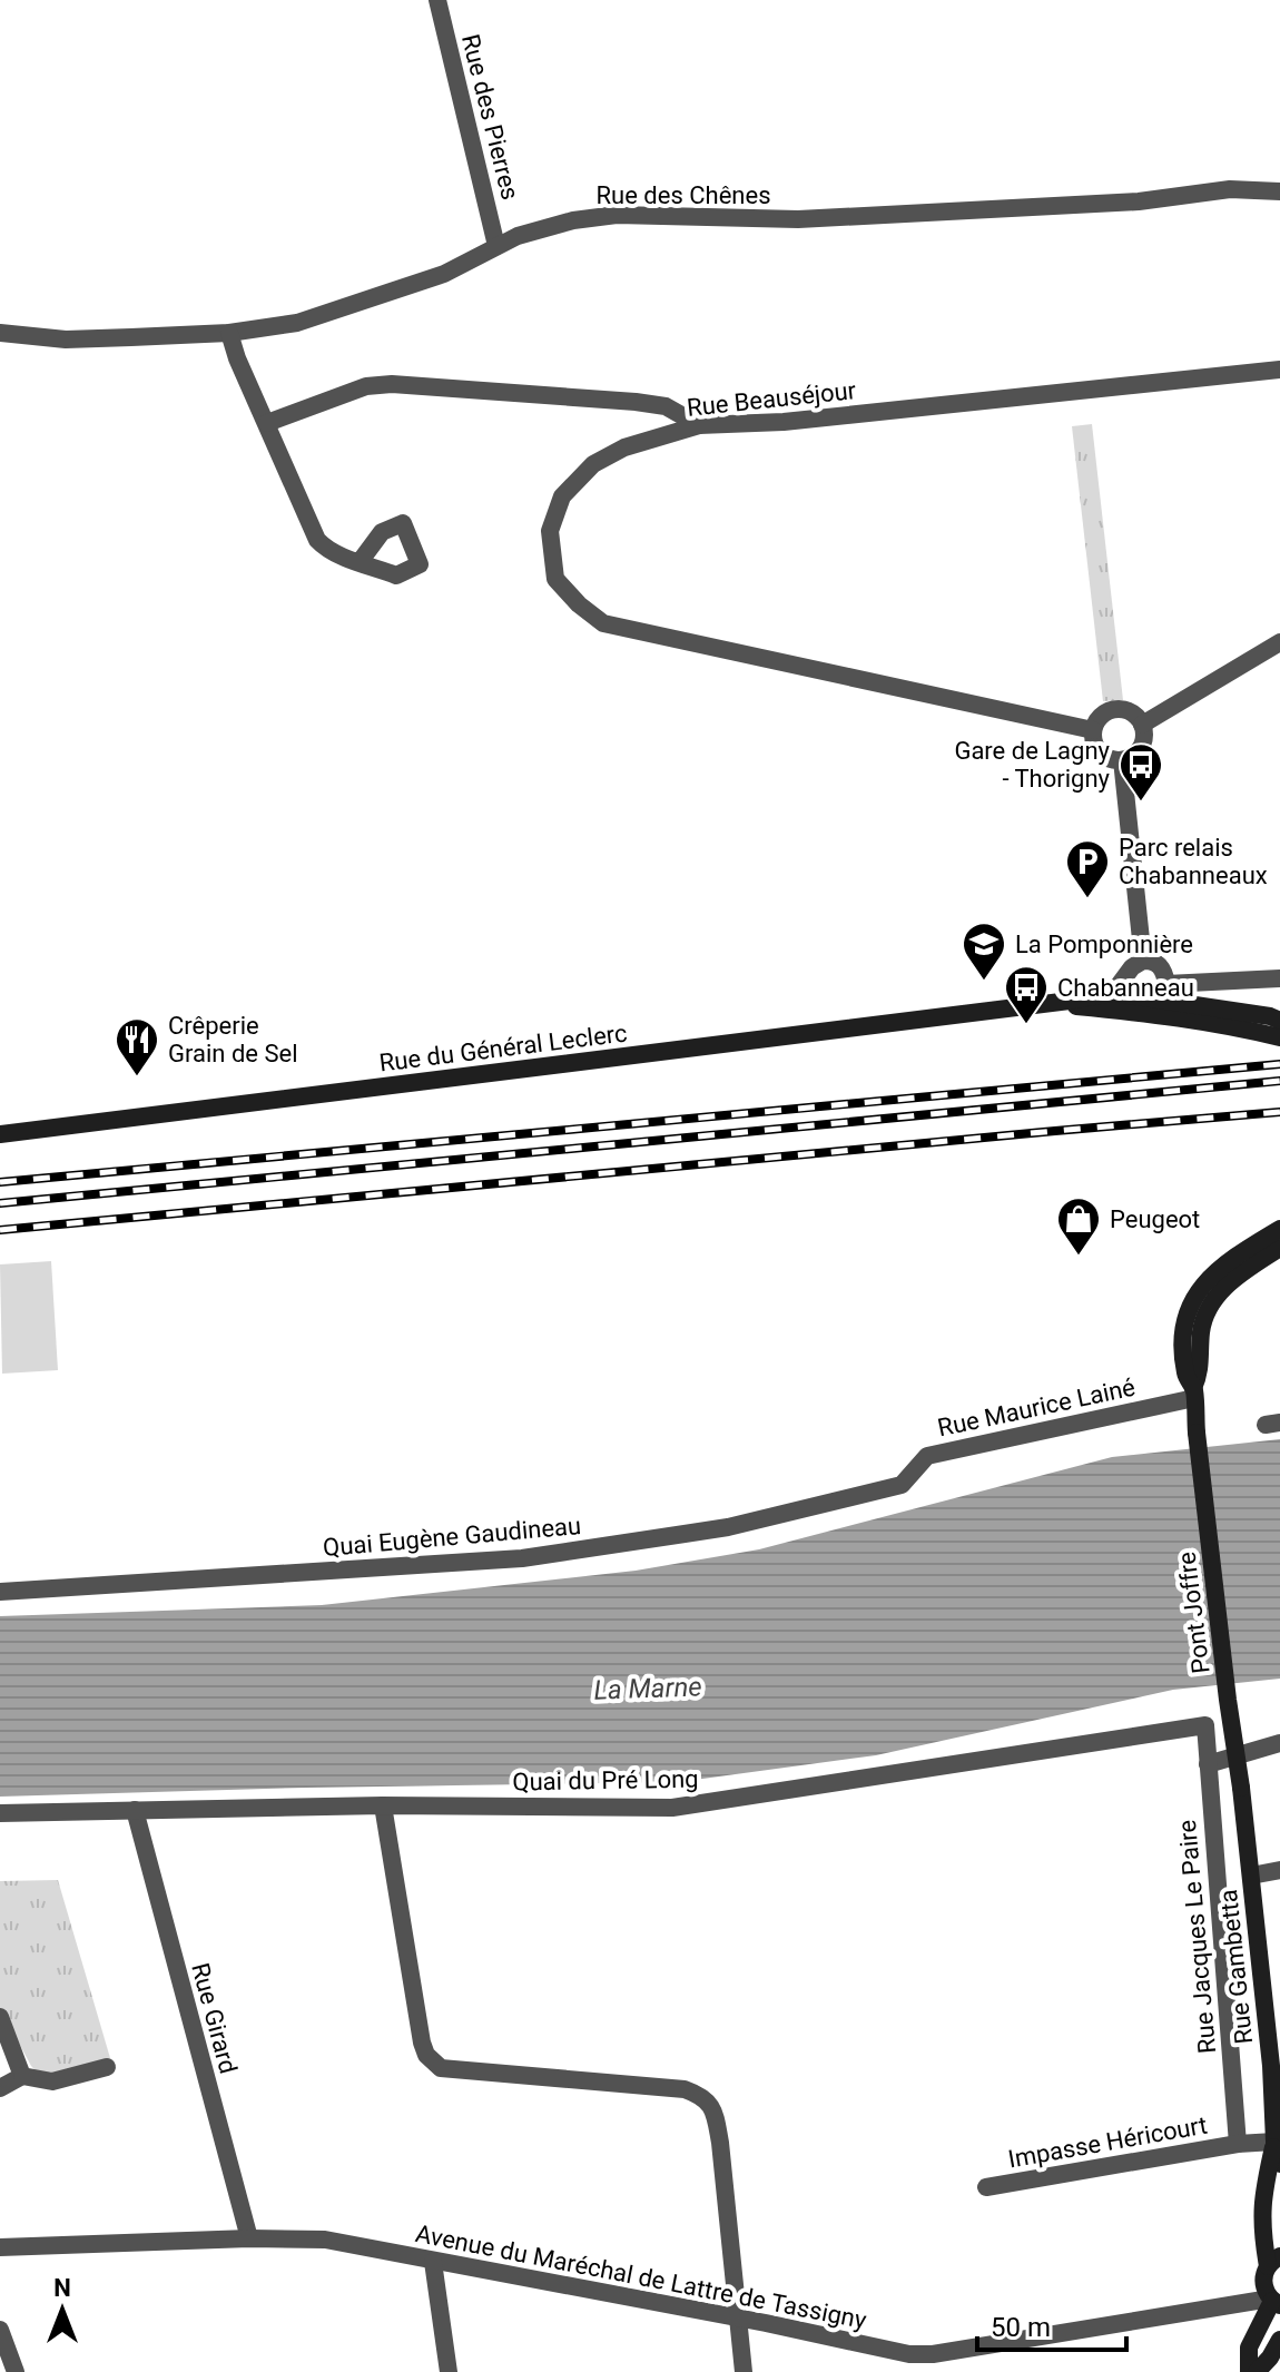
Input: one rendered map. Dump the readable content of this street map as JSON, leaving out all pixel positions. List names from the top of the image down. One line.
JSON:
{"streets":{"main road":["Rue du Général Leclerc","Pont Joffre","Rue Gambetta"],"street":["Rue des Pierres","Rue des Chênes","Rue Beauséjour","Rue Maurice Lainé","Quai Eugène Gaudineau","Quai du Pré Long","Rue Jacques Le Paire","Rue Girard","Impasse Héricourt","Avenue du Maréchal de Lattre de Tassigny"]},"crossings":[["Rue des Pierres","Rue des Chênes"],["Rue Maurice Lainé","Quai Eugène Gaudineau"],["Rue Maurice Lainé","Pont Joffre"],["Pont Joffre","Rue Gambetta"],["Quai du Pré Long","Rue Jacques Le Paire"],["Quai du Pré Long","Rue Girard"],["Rue Jacques Le Paire","Impasse Héricourt"],["Rue Gambetta","Impasse Héricourt"],["Rue Gambetta","Avenue du Maréchal de Lattre de Tassigny"],["Rue Girard","Avenue du Maréchal de Lattre de Tassigny"]],"water":["La Marne"],"places":{"bus stop":["Gare de Lagny - Thorigny","Chabanneau"],"parking":["Parc relais Chabanneaux"],"school or university":["La Pomponnière"],"restaurant":["Crêperie Grain de Sel"],"shop":["Peugeot"]},"scale_bar":"50 m","north":"top"}
